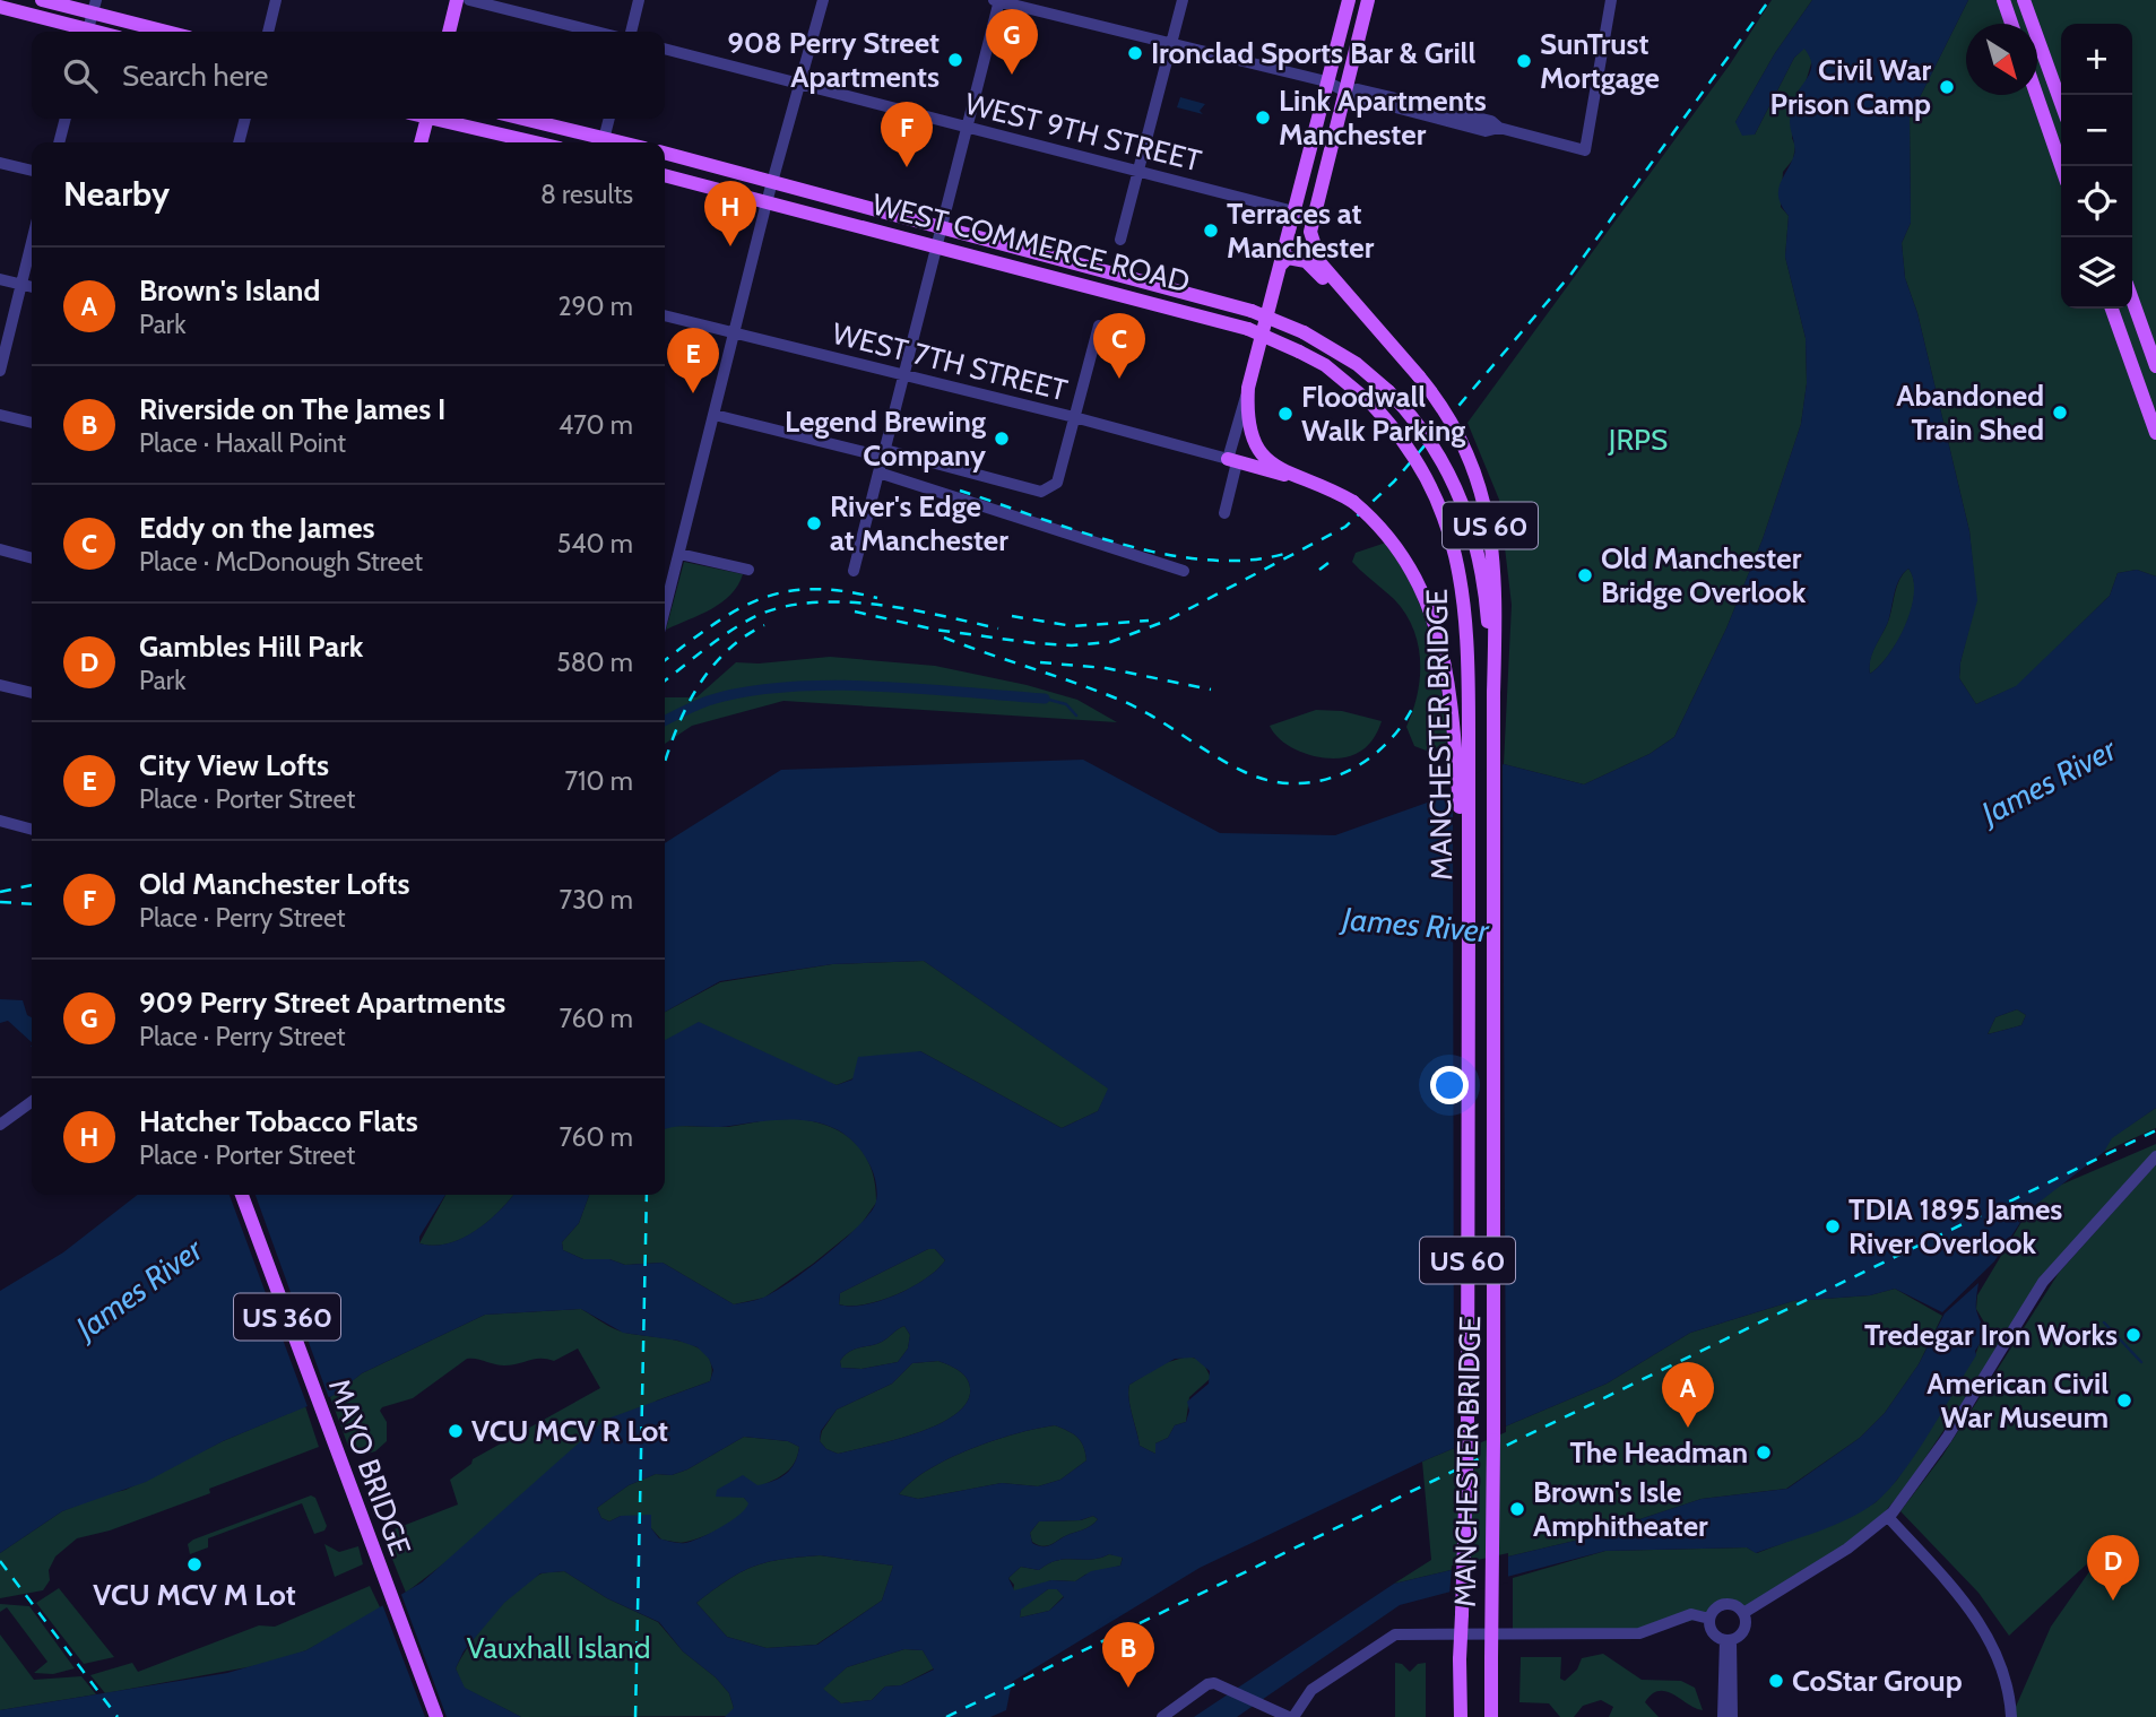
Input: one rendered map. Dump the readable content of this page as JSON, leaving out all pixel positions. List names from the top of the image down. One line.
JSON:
{"streets":{"main road":["WEST COMMERCE ROAD","US 60","MANCHESTER BRIDGE","US 360","MAYO BRIDGE"],"street":["WEST 9TH STREET","WEST 7TH STREET"]},"crossings":[["WEST 9TH STREET","US 60"],["WEST COMMERCE ROAD","MANCHESTER BRIDGE"],["US 60","MANCHESTER BRIDGE"]],"water":["James River"],"parks":["JRPS","Vauxhall Island"],"places":["Ironclad Sports Bar & Grill","908 Perry Street Apartments","SunTrust Mortgage","Civil War Prison Camp","Link Apartments Manchester","Terraces at Manchester","Abandoned Train Shed","Floodwall Walk Parking","Legend Brewing Company","River's Edge at Manchester","Old Manchester Bridge Overlook","TDIA 1895 James River Overlook","Tredegar Iron Works","American Civil War Museum","VCU MCV R Lot","The Headman","Brown's Isle Amphitheater","VCU MCV M Lot","CoStar Group"],"north":"bottom right","page":{"pins":["G","F","H","C","E","A","D","B"],"map_buttons":["+","−"],"search":"Search here","heading":["Nearby","8 results"],"list":[{"mark":"A","name":"Brown's Island","note":"Park","value":"290 m"},{"mark":"B","name":"Riverside on The James I","note":"Place · Haxall Point","value":"470 m"},{"mark":"C","name":"Eddy on the James","note":"Place · McDonough Street","value":"540 m"},{"mark":"D","name":"Gambles Hill Park","note":"Park","value":"580 m"},{"mark":"E","name":"City View Lofts","note":"Place · Porter Street","value":"710 m"},{"mark":"F","name":"Old Manchester Lofts","note":"Place · Perry Street","value":"730 m"},{"mark":"G","name":"909 Perry Street Apartments","note":"Place · Perry Street","value":"760 m"},{"mark":"H","name":"Hatcher Tobacco Flats","note":"Place · Porter Street","value":"760 m"}]}}
